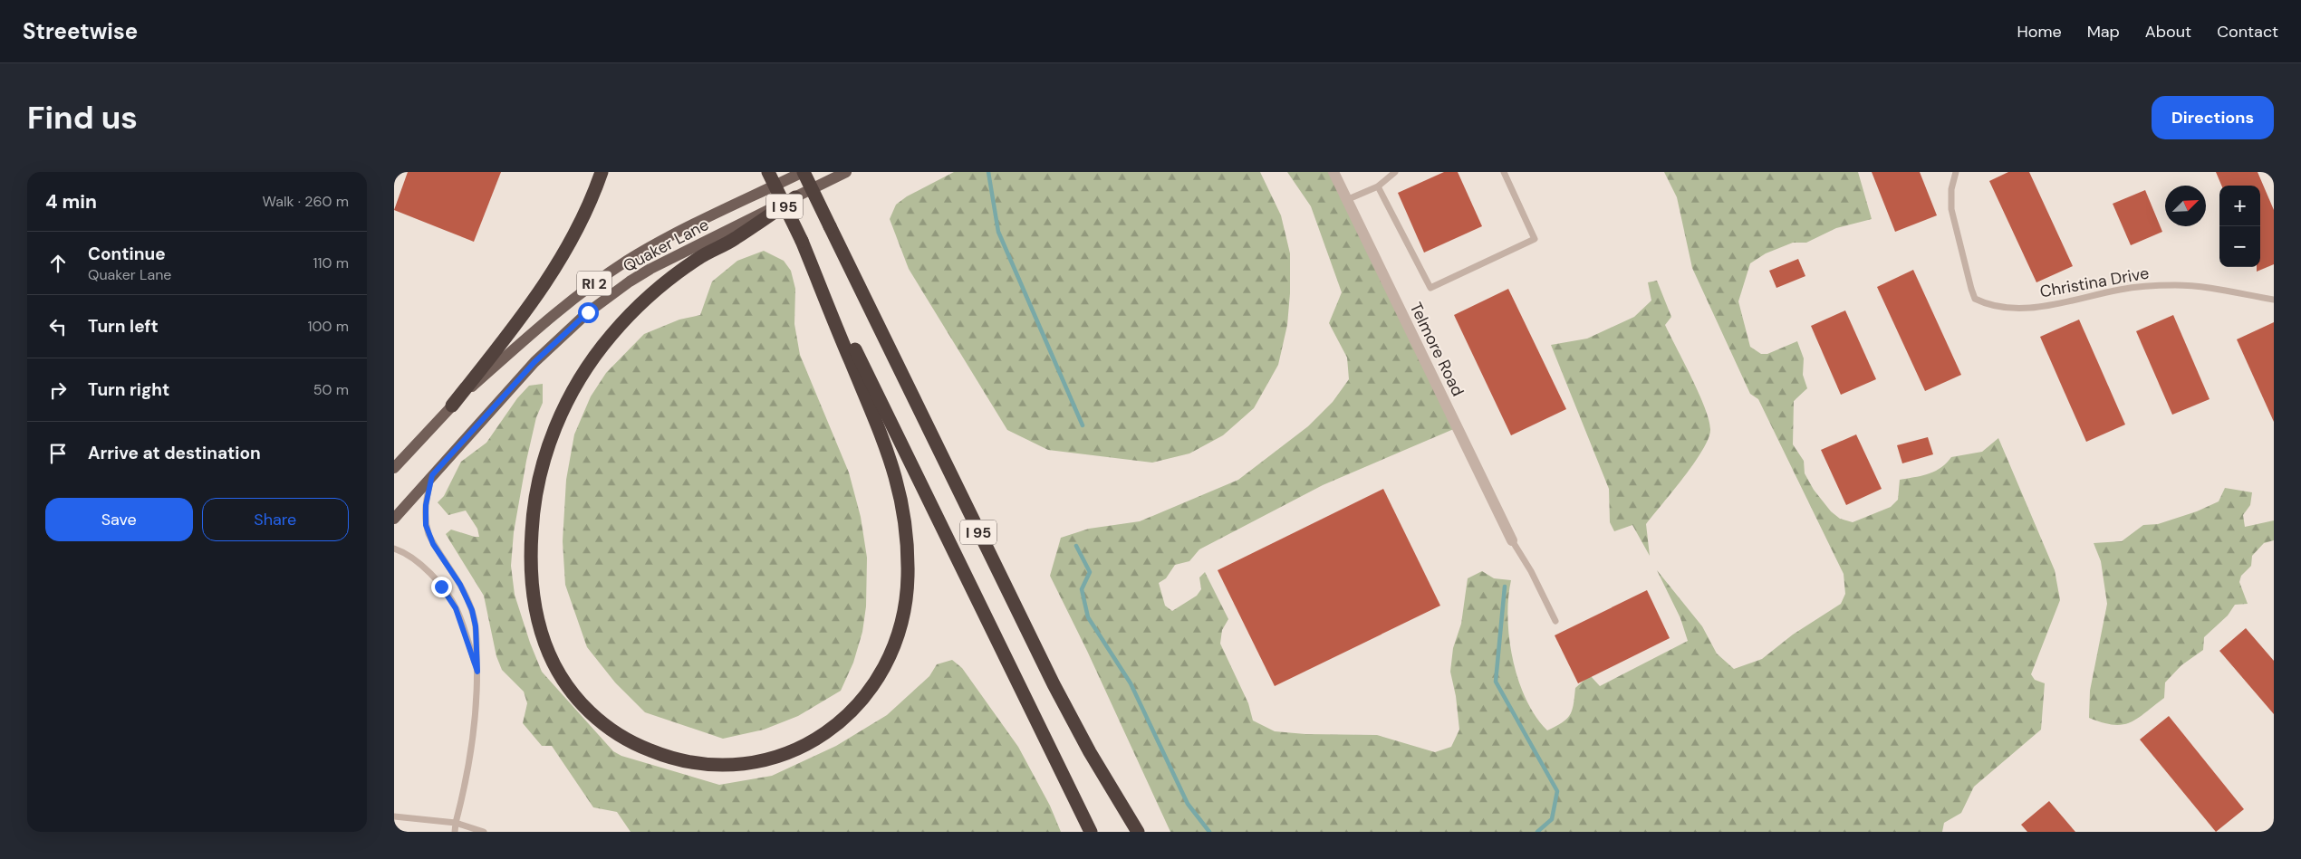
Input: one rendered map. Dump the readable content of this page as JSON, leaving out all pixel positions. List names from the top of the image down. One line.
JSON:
{"streets":{"highway":["I 95"],"main road":["Quaker Lane","RI 2"],"street":["Telmore Road"],"lane":["Christina Drive"]},"crossings":[["I 95","Quaker Lane"]],"north":"top right","page":{"header":"Streetwise","nav":["Home","Map","About","Contact"],"buttons":["Directions",["Save","Share"]],"title":"Find us","heading":["4 min","Walk · 260 m"],"map_buttons":["+","−"],"list":[["Continue","Quaker Lane","110 m"],["Turn left","100 m"],["Turn right","50 m"],"Arrive at destination"]}}
